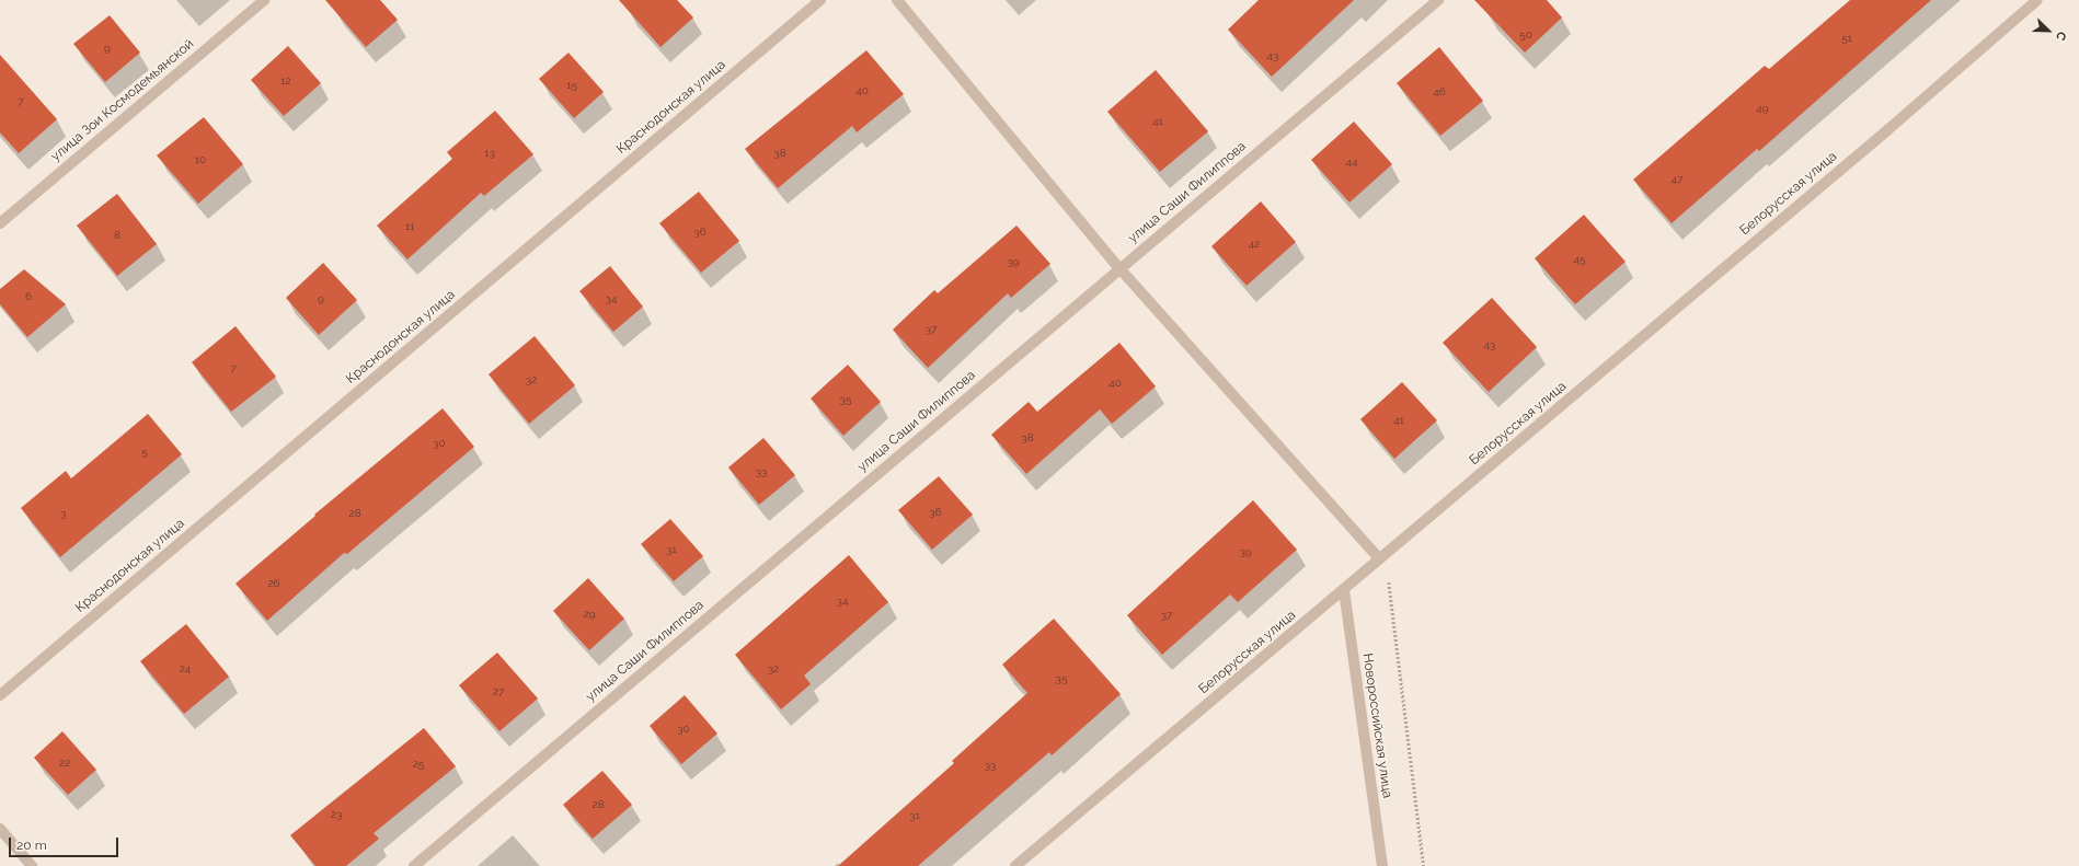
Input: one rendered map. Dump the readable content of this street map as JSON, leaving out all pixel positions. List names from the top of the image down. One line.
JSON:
{"streets":{"street":["улица Зои Космодемьянской","Краснодонская улица","улица Саши Филиппова","Белорусская улица","Новороссийская улица"]},"crossings":[["Белорусская улица","Новороссийская улица"]],"house_numbers":["50","51","9","43","12","15","40","46","7","49","41","13","38","10","44","47","11","36","8","42","45","39","6","9","34","37","43","7","32","40","35","41","38","30","5","33","36","3","28","31","39","26","34","29","37","24","32","35","27","30","22","25","33","28","23","31"],"scale_bar":"20 m","north":"bottom right"}
